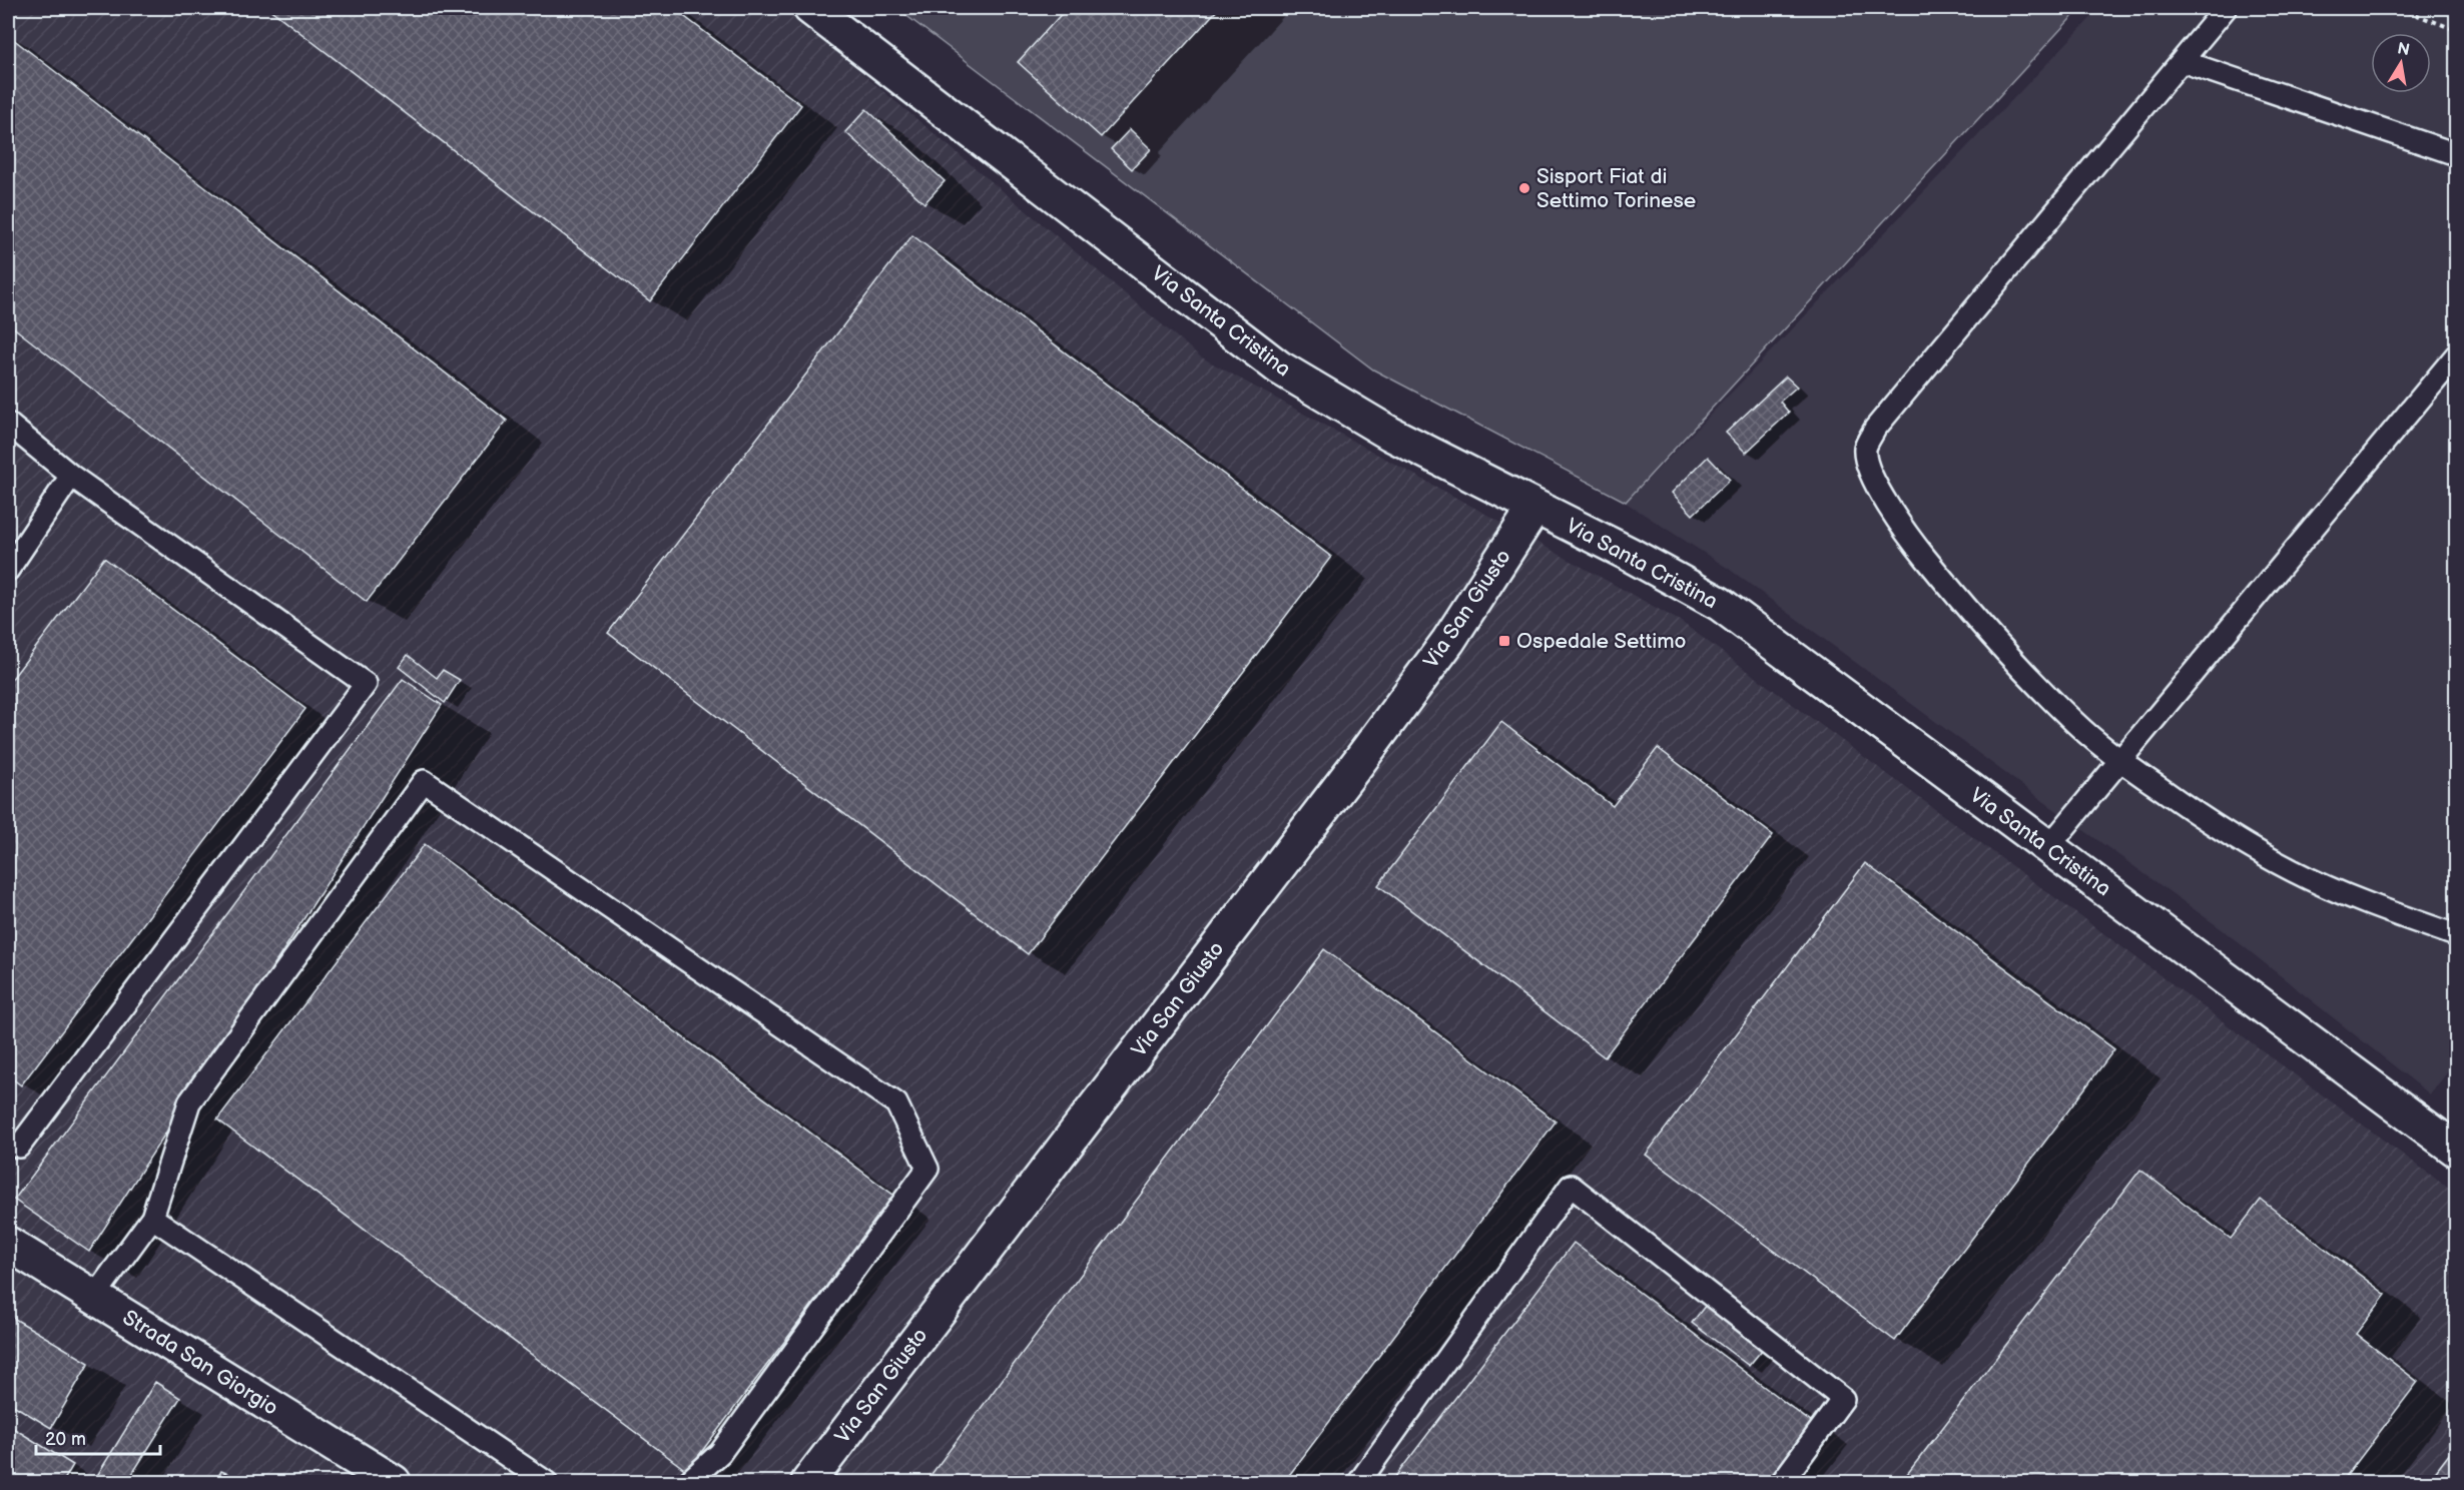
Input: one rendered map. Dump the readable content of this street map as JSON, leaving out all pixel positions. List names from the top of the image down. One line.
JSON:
{"streets":{"street":["Via Santa Cristina","Via San Giusto","Strada San Giorgio"]},"crossings":[["Via Santa Cristina","Via San Giusto"]],"places":{"other":["Sisport Fiat di Settimo Torinese"],"transit":["Ospedale Settimo"]},"scale_bar":"20 m","north":"top"}
